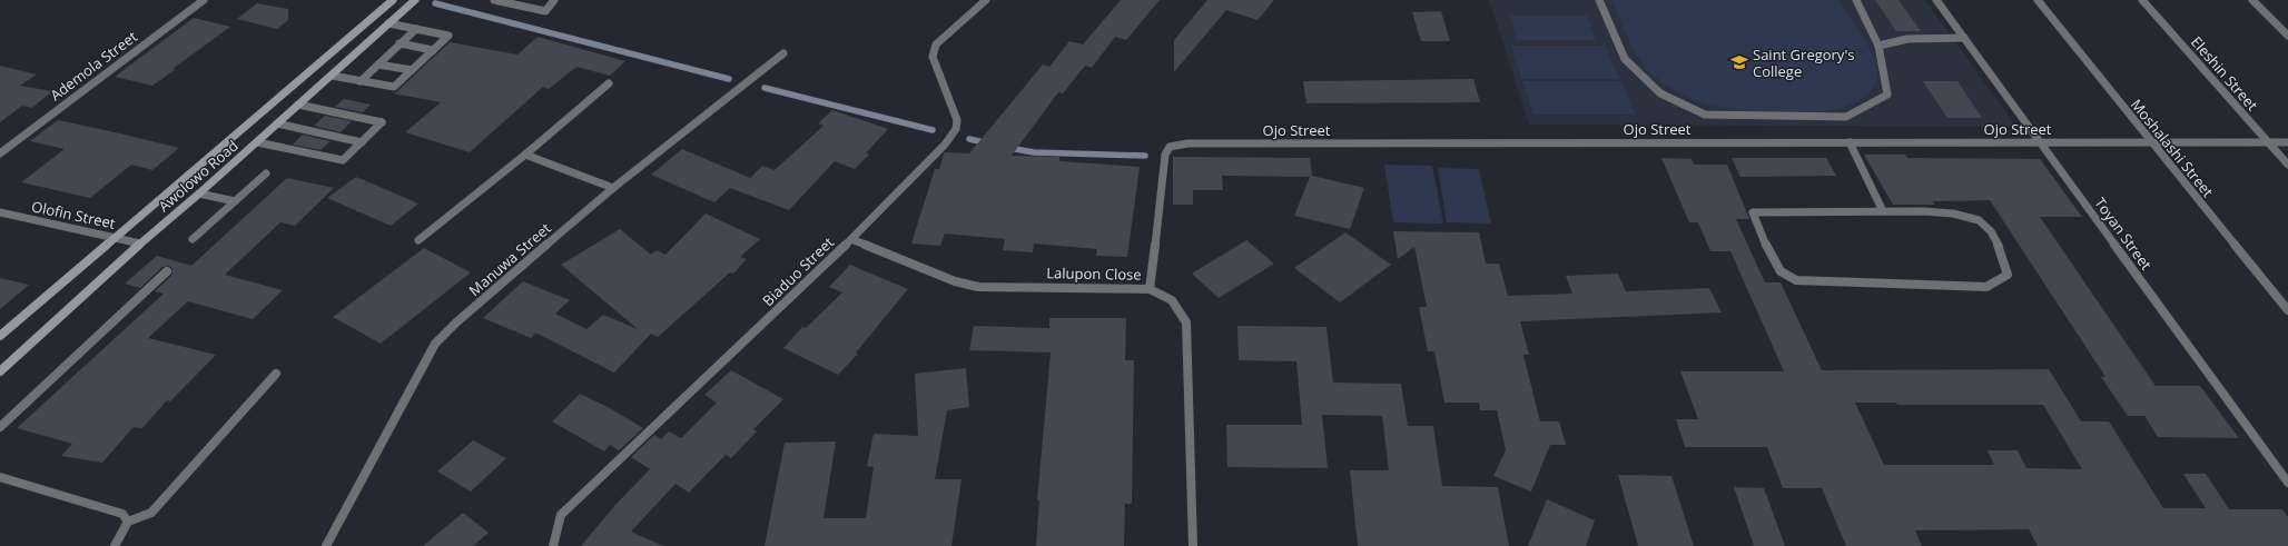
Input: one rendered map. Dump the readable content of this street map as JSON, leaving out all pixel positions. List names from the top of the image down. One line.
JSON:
{"streets":{"main road":["Awolowo Road"],"street":["Ademola Street","Eleshin Street","Ojo Street","Moshalashi Street","Olofin Street","Toyan Street","Manuwa Street","Biaduo Street","Lalupon Close"]},"crossings":[["Eleshin Street","Ojo Street"],["Ojo Street","Moshalashi Street"],["Ojo Street","Toyan Street"],["Ojo Street","Lalupon Close"],["Awolowo Road","Olofin Street"],["Biaduo Street","Lalupon Close"]],"places":{"school or university":["Saint Gregory's College"]}}
